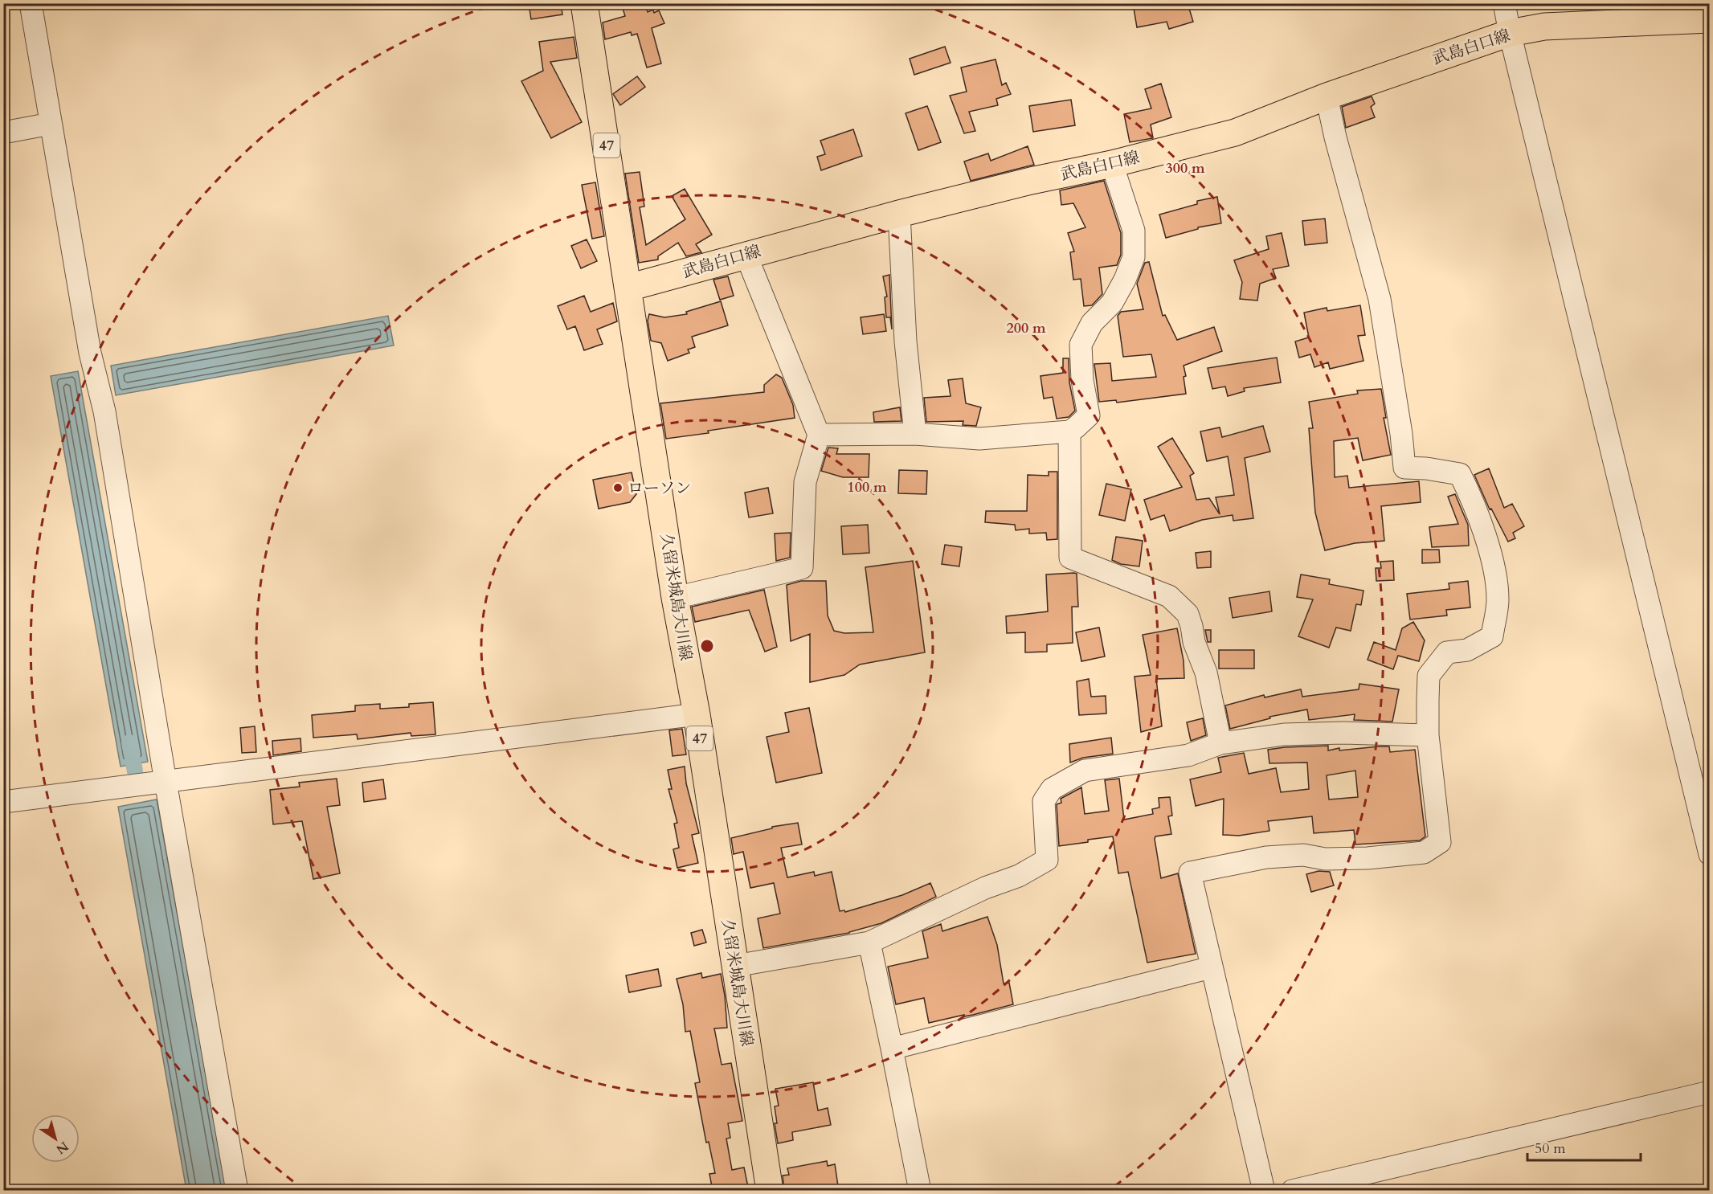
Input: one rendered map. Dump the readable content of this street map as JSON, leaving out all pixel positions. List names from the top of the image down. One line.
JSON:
{"streets":{"main road":["武島白口線","47","久留米城島大川線"]},"crossings":[["武島白口線","久留米城島大川線"]],"places":["ローソン"],"scale_bar":"50 m","north":"bottom right","rings":["300 m","200 m","100 m"]}
